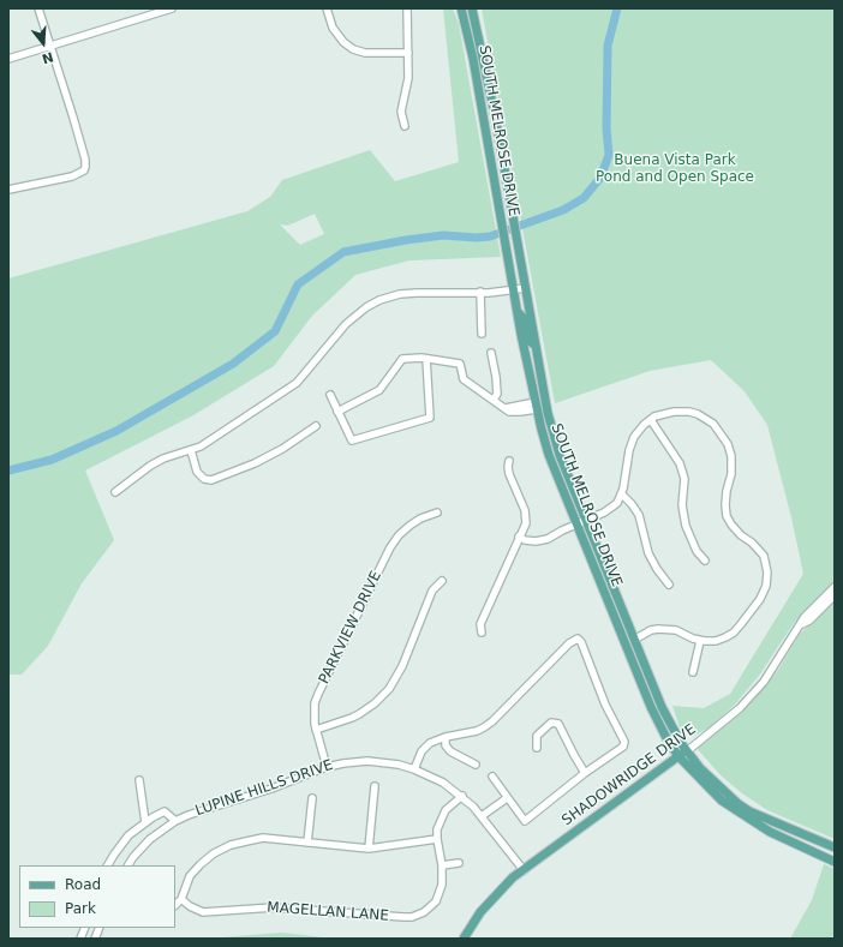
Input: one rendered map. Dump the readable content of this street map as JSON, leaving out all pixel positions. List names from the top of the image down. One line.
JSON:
{"streets":{"main road":["SOUTH MELROSE DRIVE","SHADOWRIDGE DRIVE"],"street":["PARKVIEW DRIVE","LUPINE HILLS DRIVE","MAGELLAN LANE"]},"crossings":[["SOUTH MELROSE DRIVE","SHADOWRIDGE DRIVE"],["PARKVIEW DRIVE","LUPINE HILLS DRIVE"],["SHADOWRIDGE DRIVE","LUPINE HILLS DRIVE"],["LUPINE HILLS DRIVE","MAGELLAN LANE"]],"parks":["Buena Vista Park Pond and Open Space"],"legend":["Road","Park"],"north":"bottom"}
